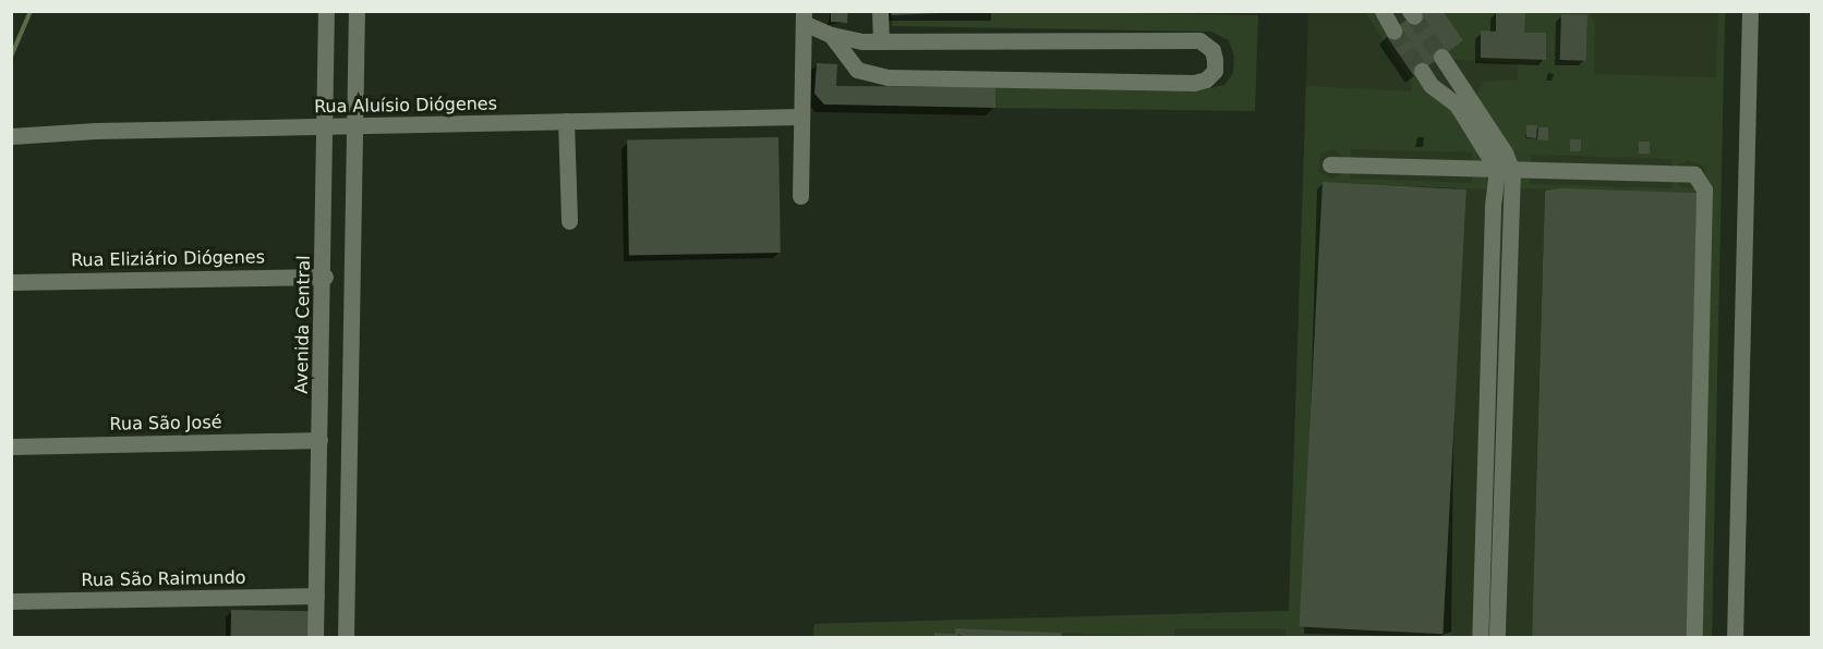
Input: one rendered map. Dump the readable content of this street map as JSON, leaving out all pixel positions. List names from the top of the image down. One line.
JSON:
{"streets":{"street":["Rua Aluísio Diógenes","Rua Eliziário Diógenes","Avenida Central","Rua São José","Rua São Raimundo"]},"crossings":[["Rua Aluísio Diógenes","Avenida Central"],["Rua Eliziário Diógenes","Avenida Central"],["Avenida Central","Rua São José"],["Avenida Central","Rua São Raimundo"]]}
